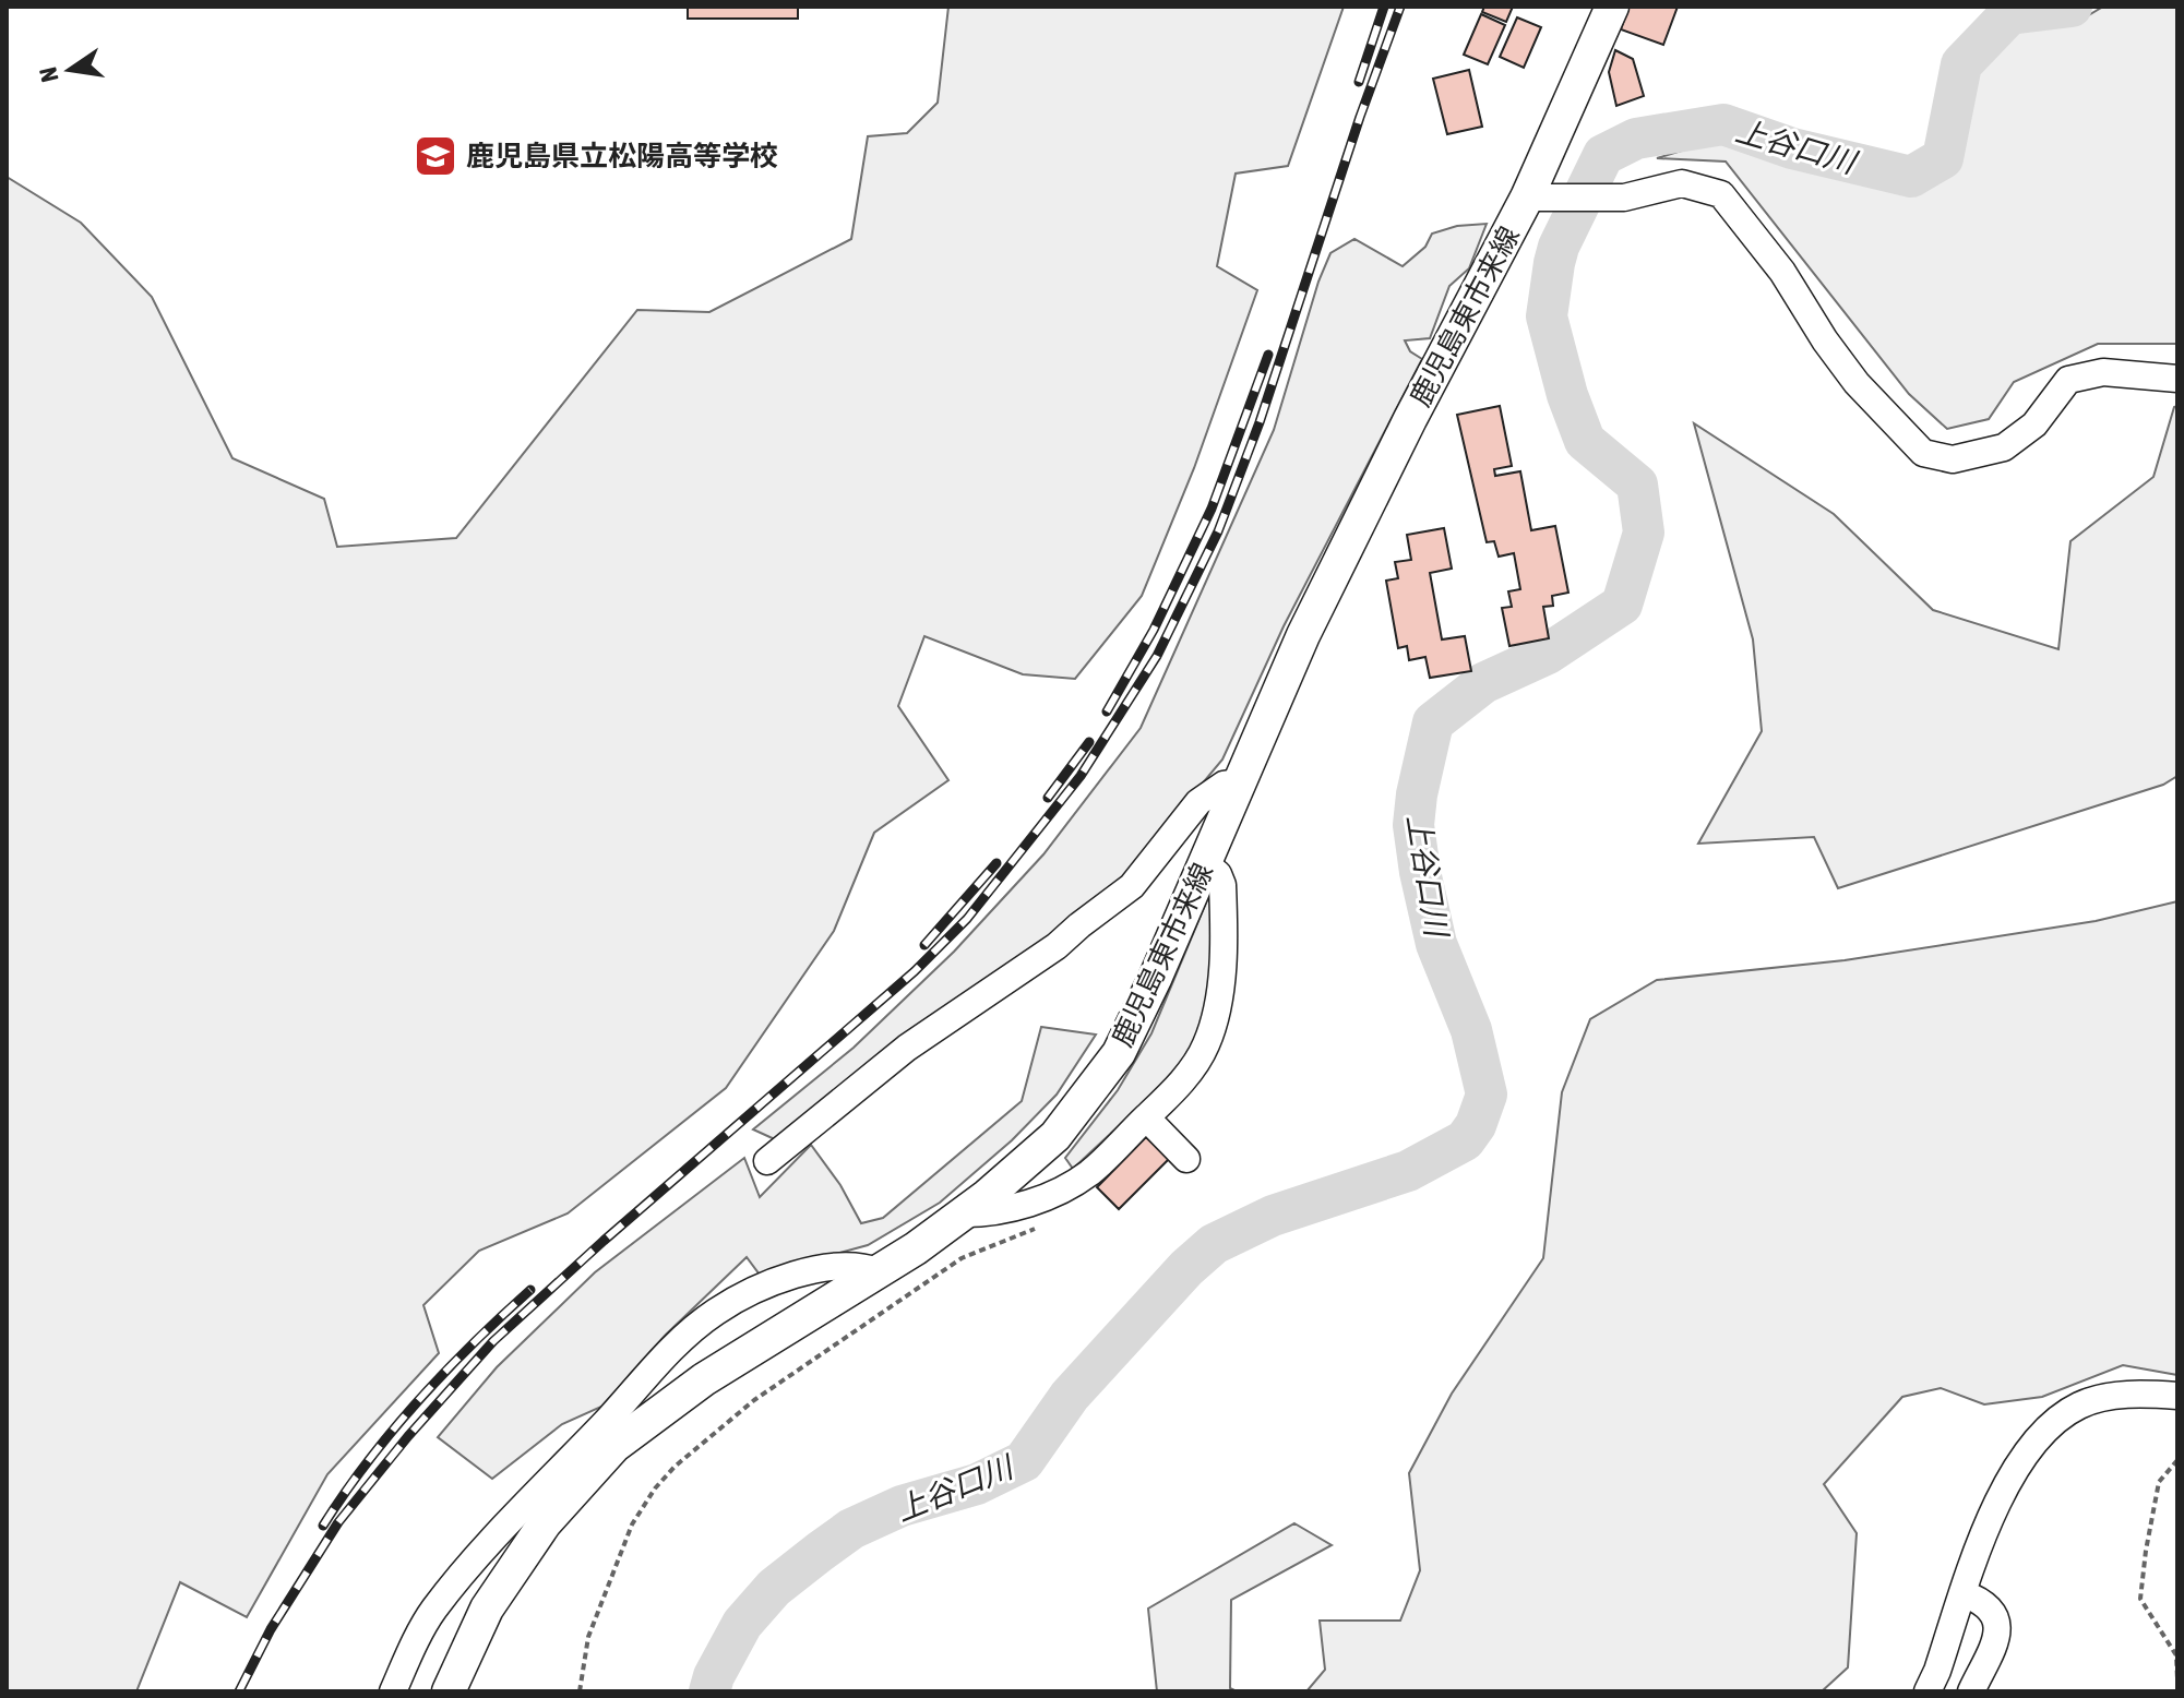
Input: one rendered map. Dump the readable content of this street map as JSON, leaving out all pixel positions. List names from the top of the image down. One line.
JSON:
{"streets":{"main road":["鹿児島東市来線"]},"water":["上谷口川"],"places":{"school or university":["鹿児島県立松陽高等学校"]},"north":"left"}
